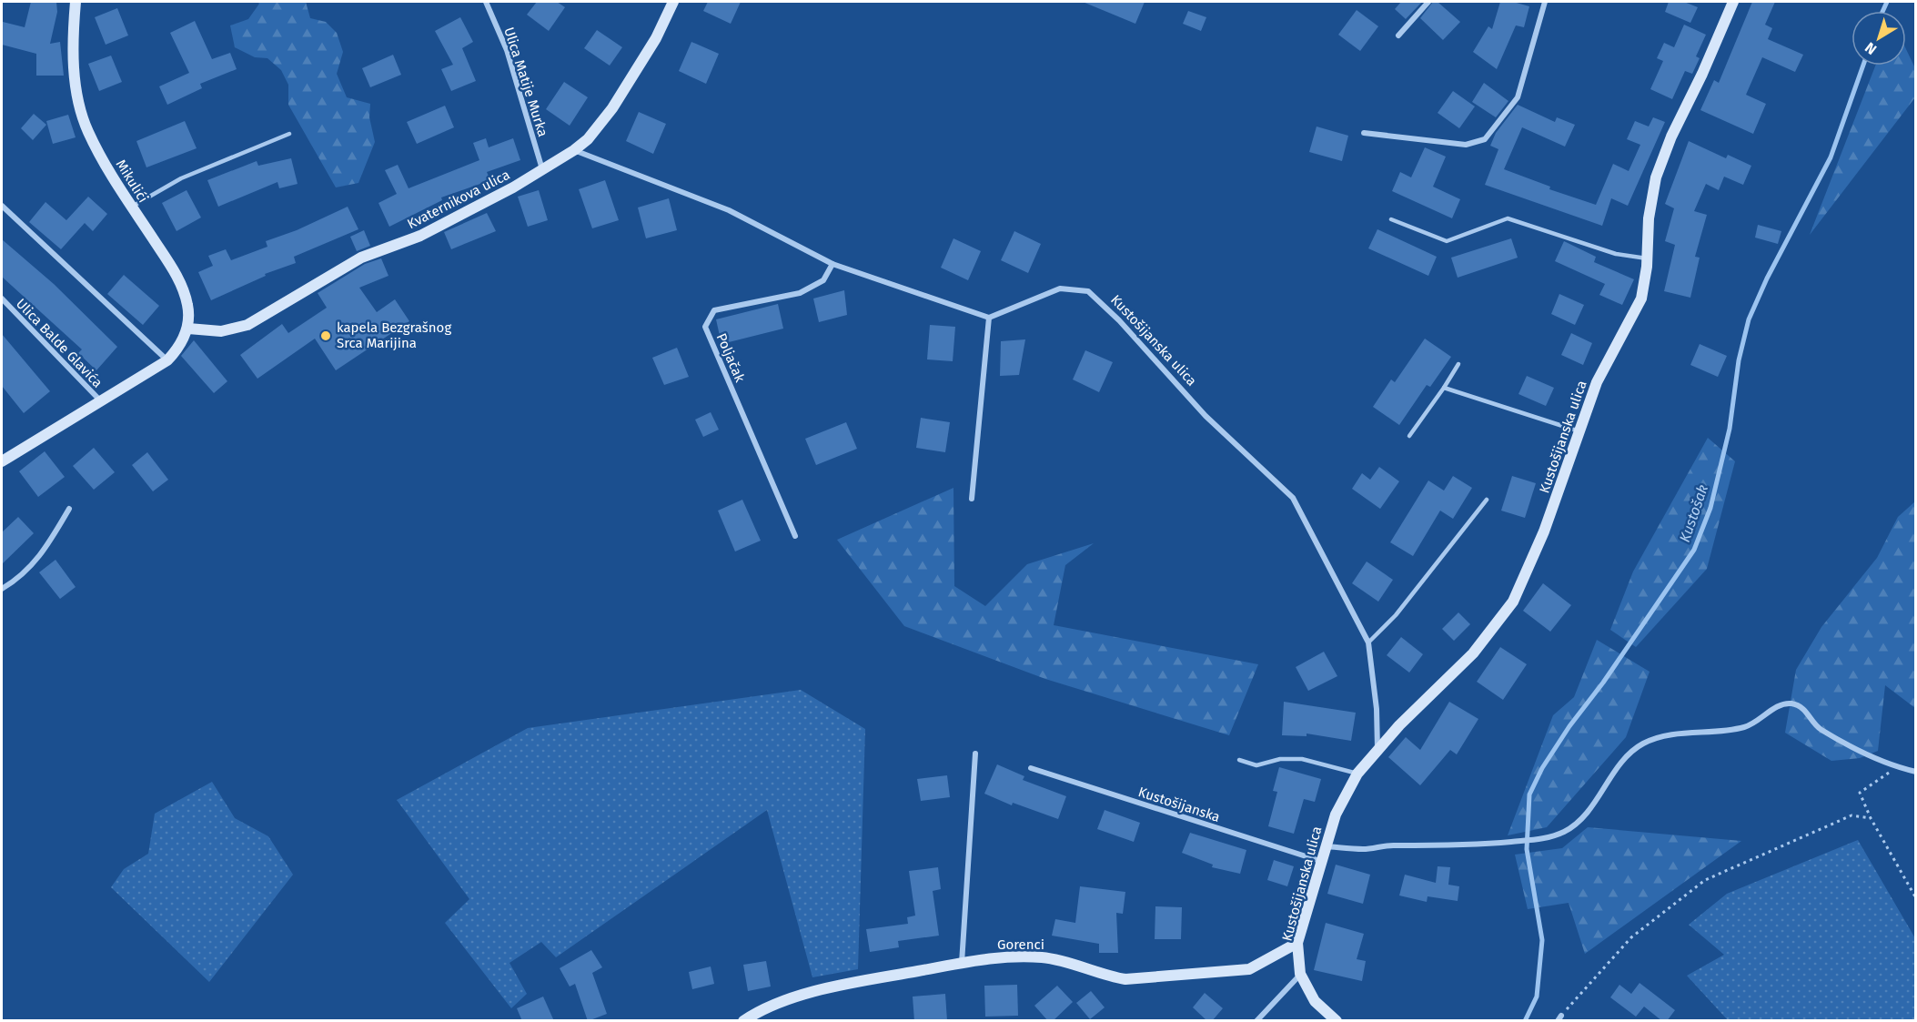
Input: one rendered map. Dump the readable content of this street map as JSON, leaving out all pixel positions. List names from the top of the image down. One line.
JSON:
{"streets":{"street":["Ulica Matije Murka","Mikulići","Kvaternikova ulica","Kustošijanska ulica","Ulica Balde Glavića","Poljačak","Kustošijanska","Gorenci"]},"crossings":[["Ulica Matije Murka","Kvaternikova ulica"],["Mikulići","Kvaternikova ulica"],["Kustošijanska ulica","Kustošijanska"],["Kustošijanska ulica","Gorenci"]],"water":["Kustošak"],"places":["kapela Bezgrašnog Srca Marijina"],"north":"bottom left"}
